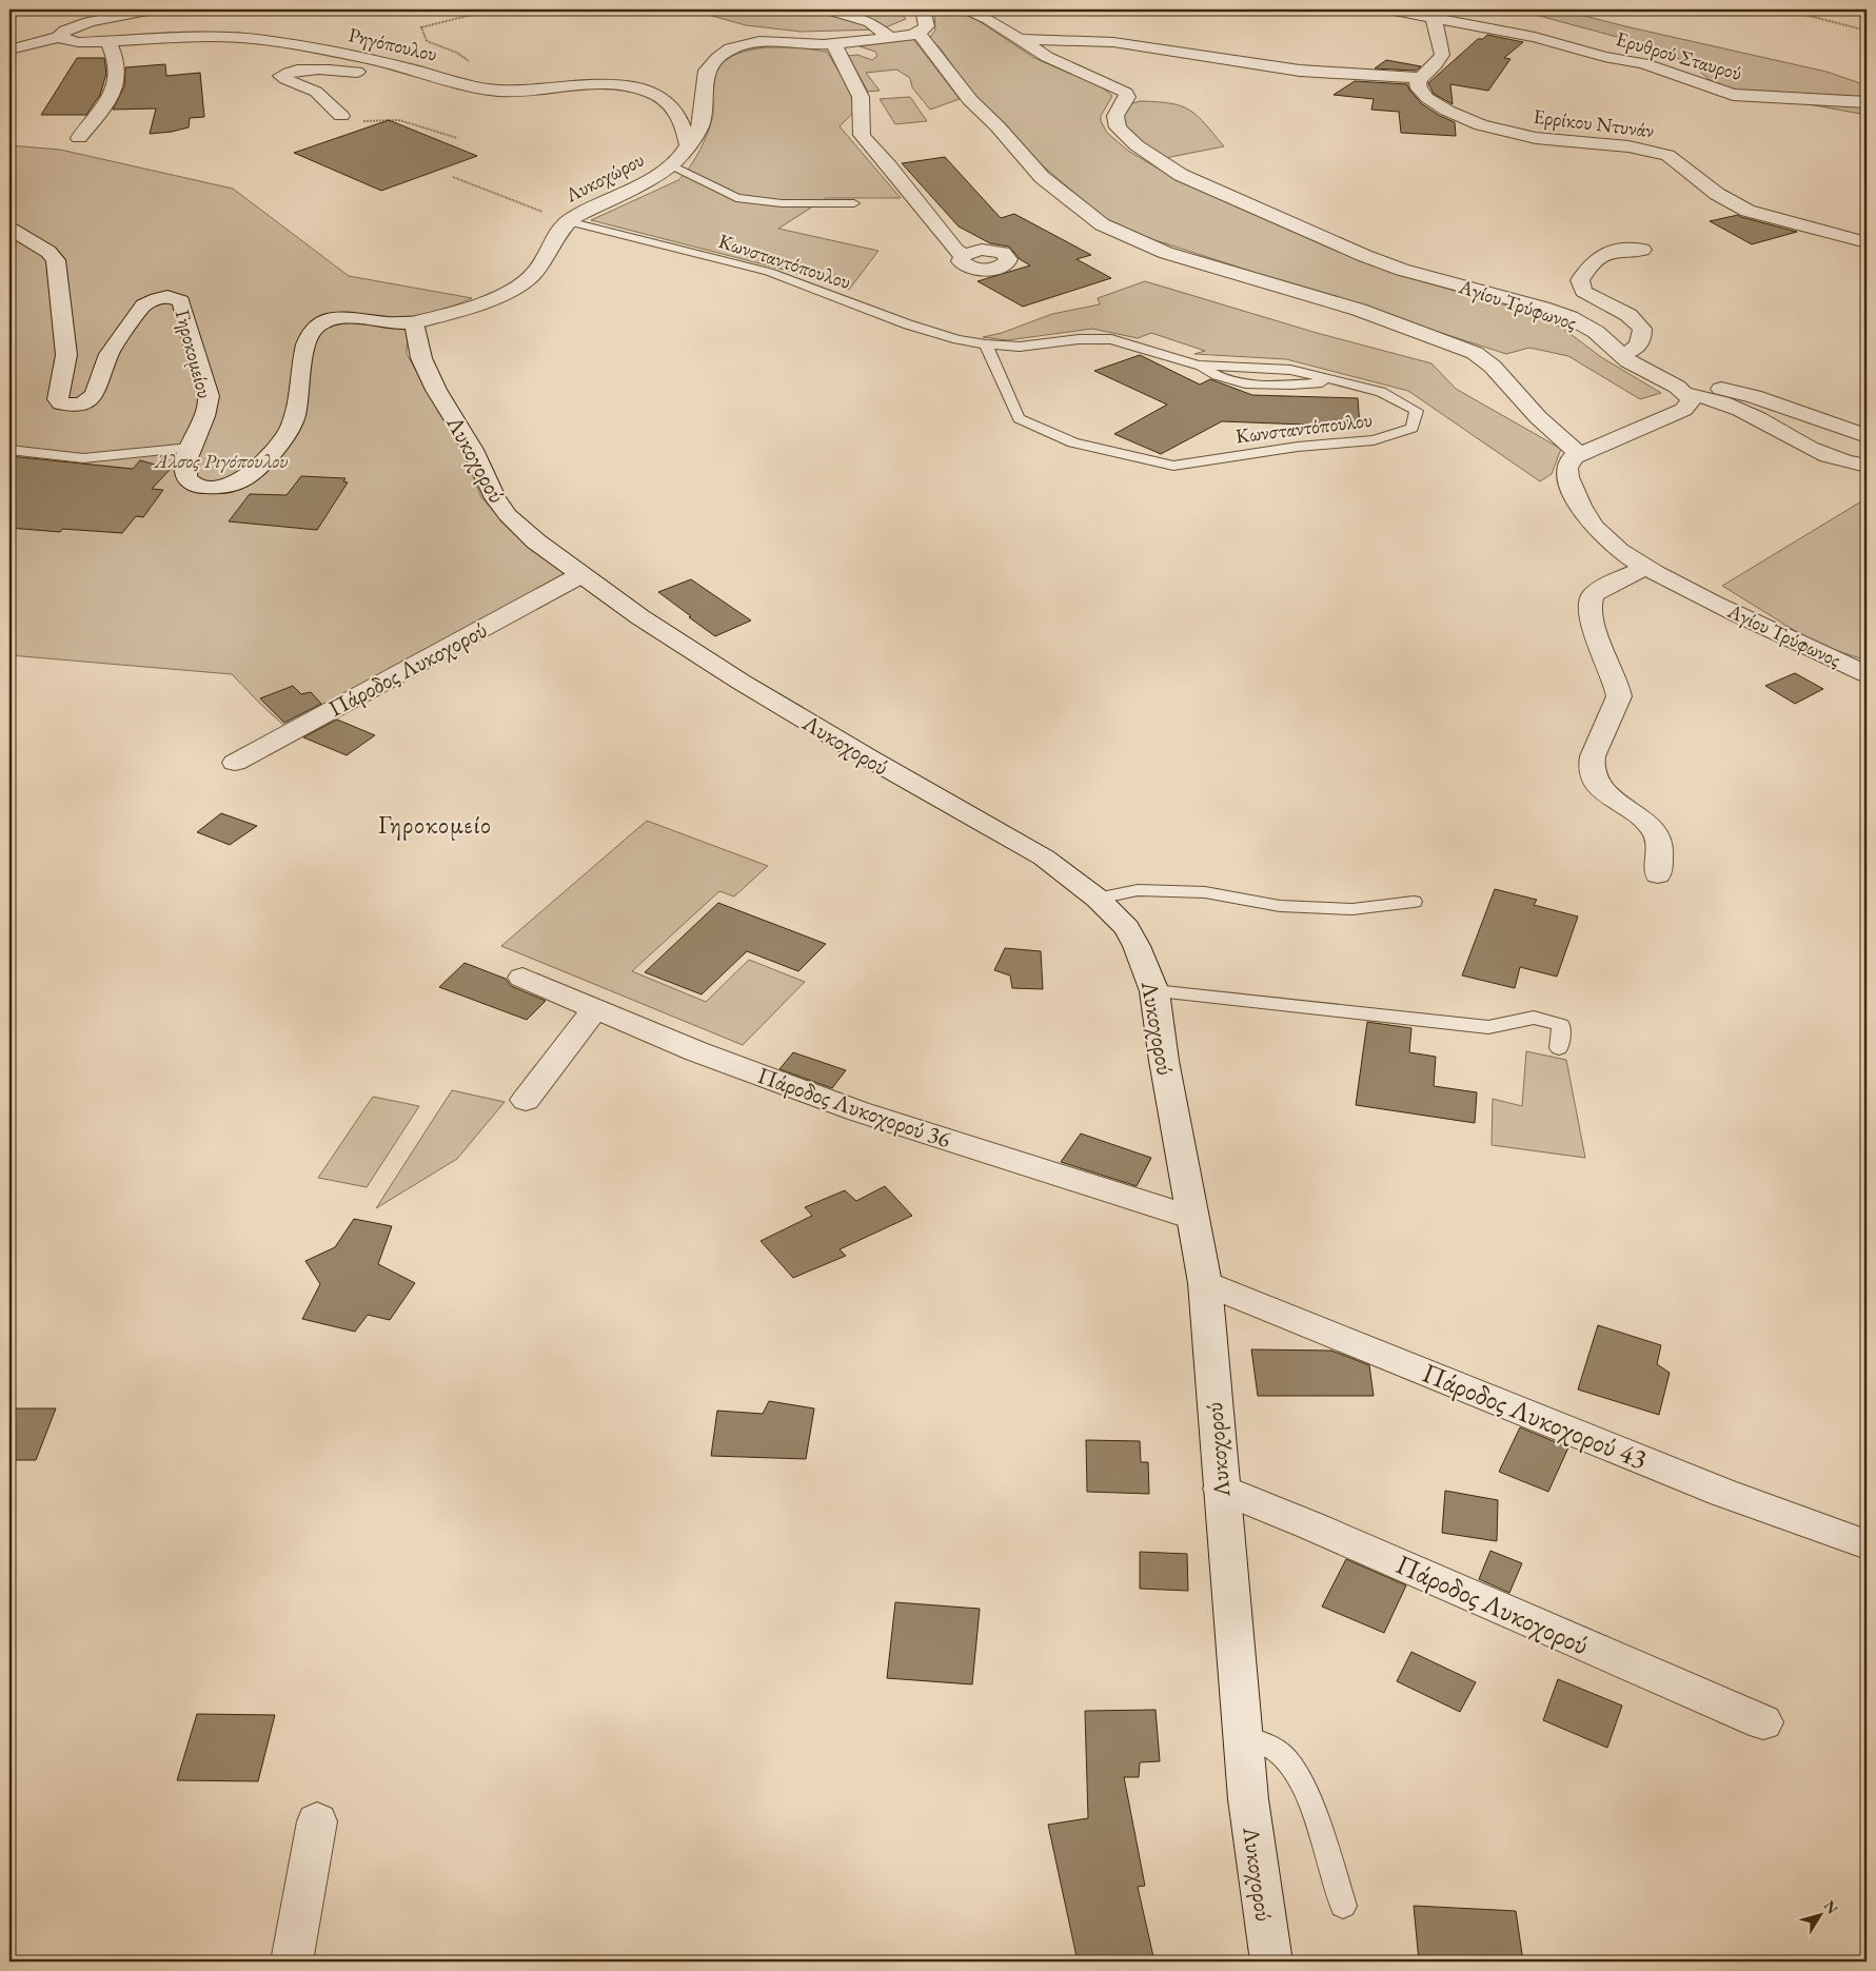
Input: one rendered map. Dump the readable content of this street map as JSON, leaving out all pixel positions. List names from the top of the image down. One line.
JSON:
{"streets":{"street":["Ρηγόπουλου","Ερυθρού Σταυρού","Ερρίκου Ντυνάν","Λυκοχώρου","Αγίου Τρύφωνος","Γηροκομείου","Λυκοχορού","Πάροδος Λυκοχορού","Πάροδος Λυκοχορού 36","Πάροδος Λυκοχορού 43"],"lane":["Κωνσταντόπουλου"]},"crossings":[["Ρηγόπουλου","Λυκοχώρου"],["Λυκοχώρου","Κωνσταντόπουλου"],["Λυκοχώρου","Γηροκομείου"],["Λυκοχώρου","Λυκοχορού"],["Γηροκομείου","Λυκοχορού"],["Λυκοχορού","Πάροδος Λυκοχορού"],["Λυκοχορού","Πάροδος Λυκοχορού 36"],["Λυκοχορού","Πάροδος Λυκοχορού 43"]],"districts":["Γηροκομείο"],"parks":["Άλσος Ριγόπουλου"],"north":"top right"}
